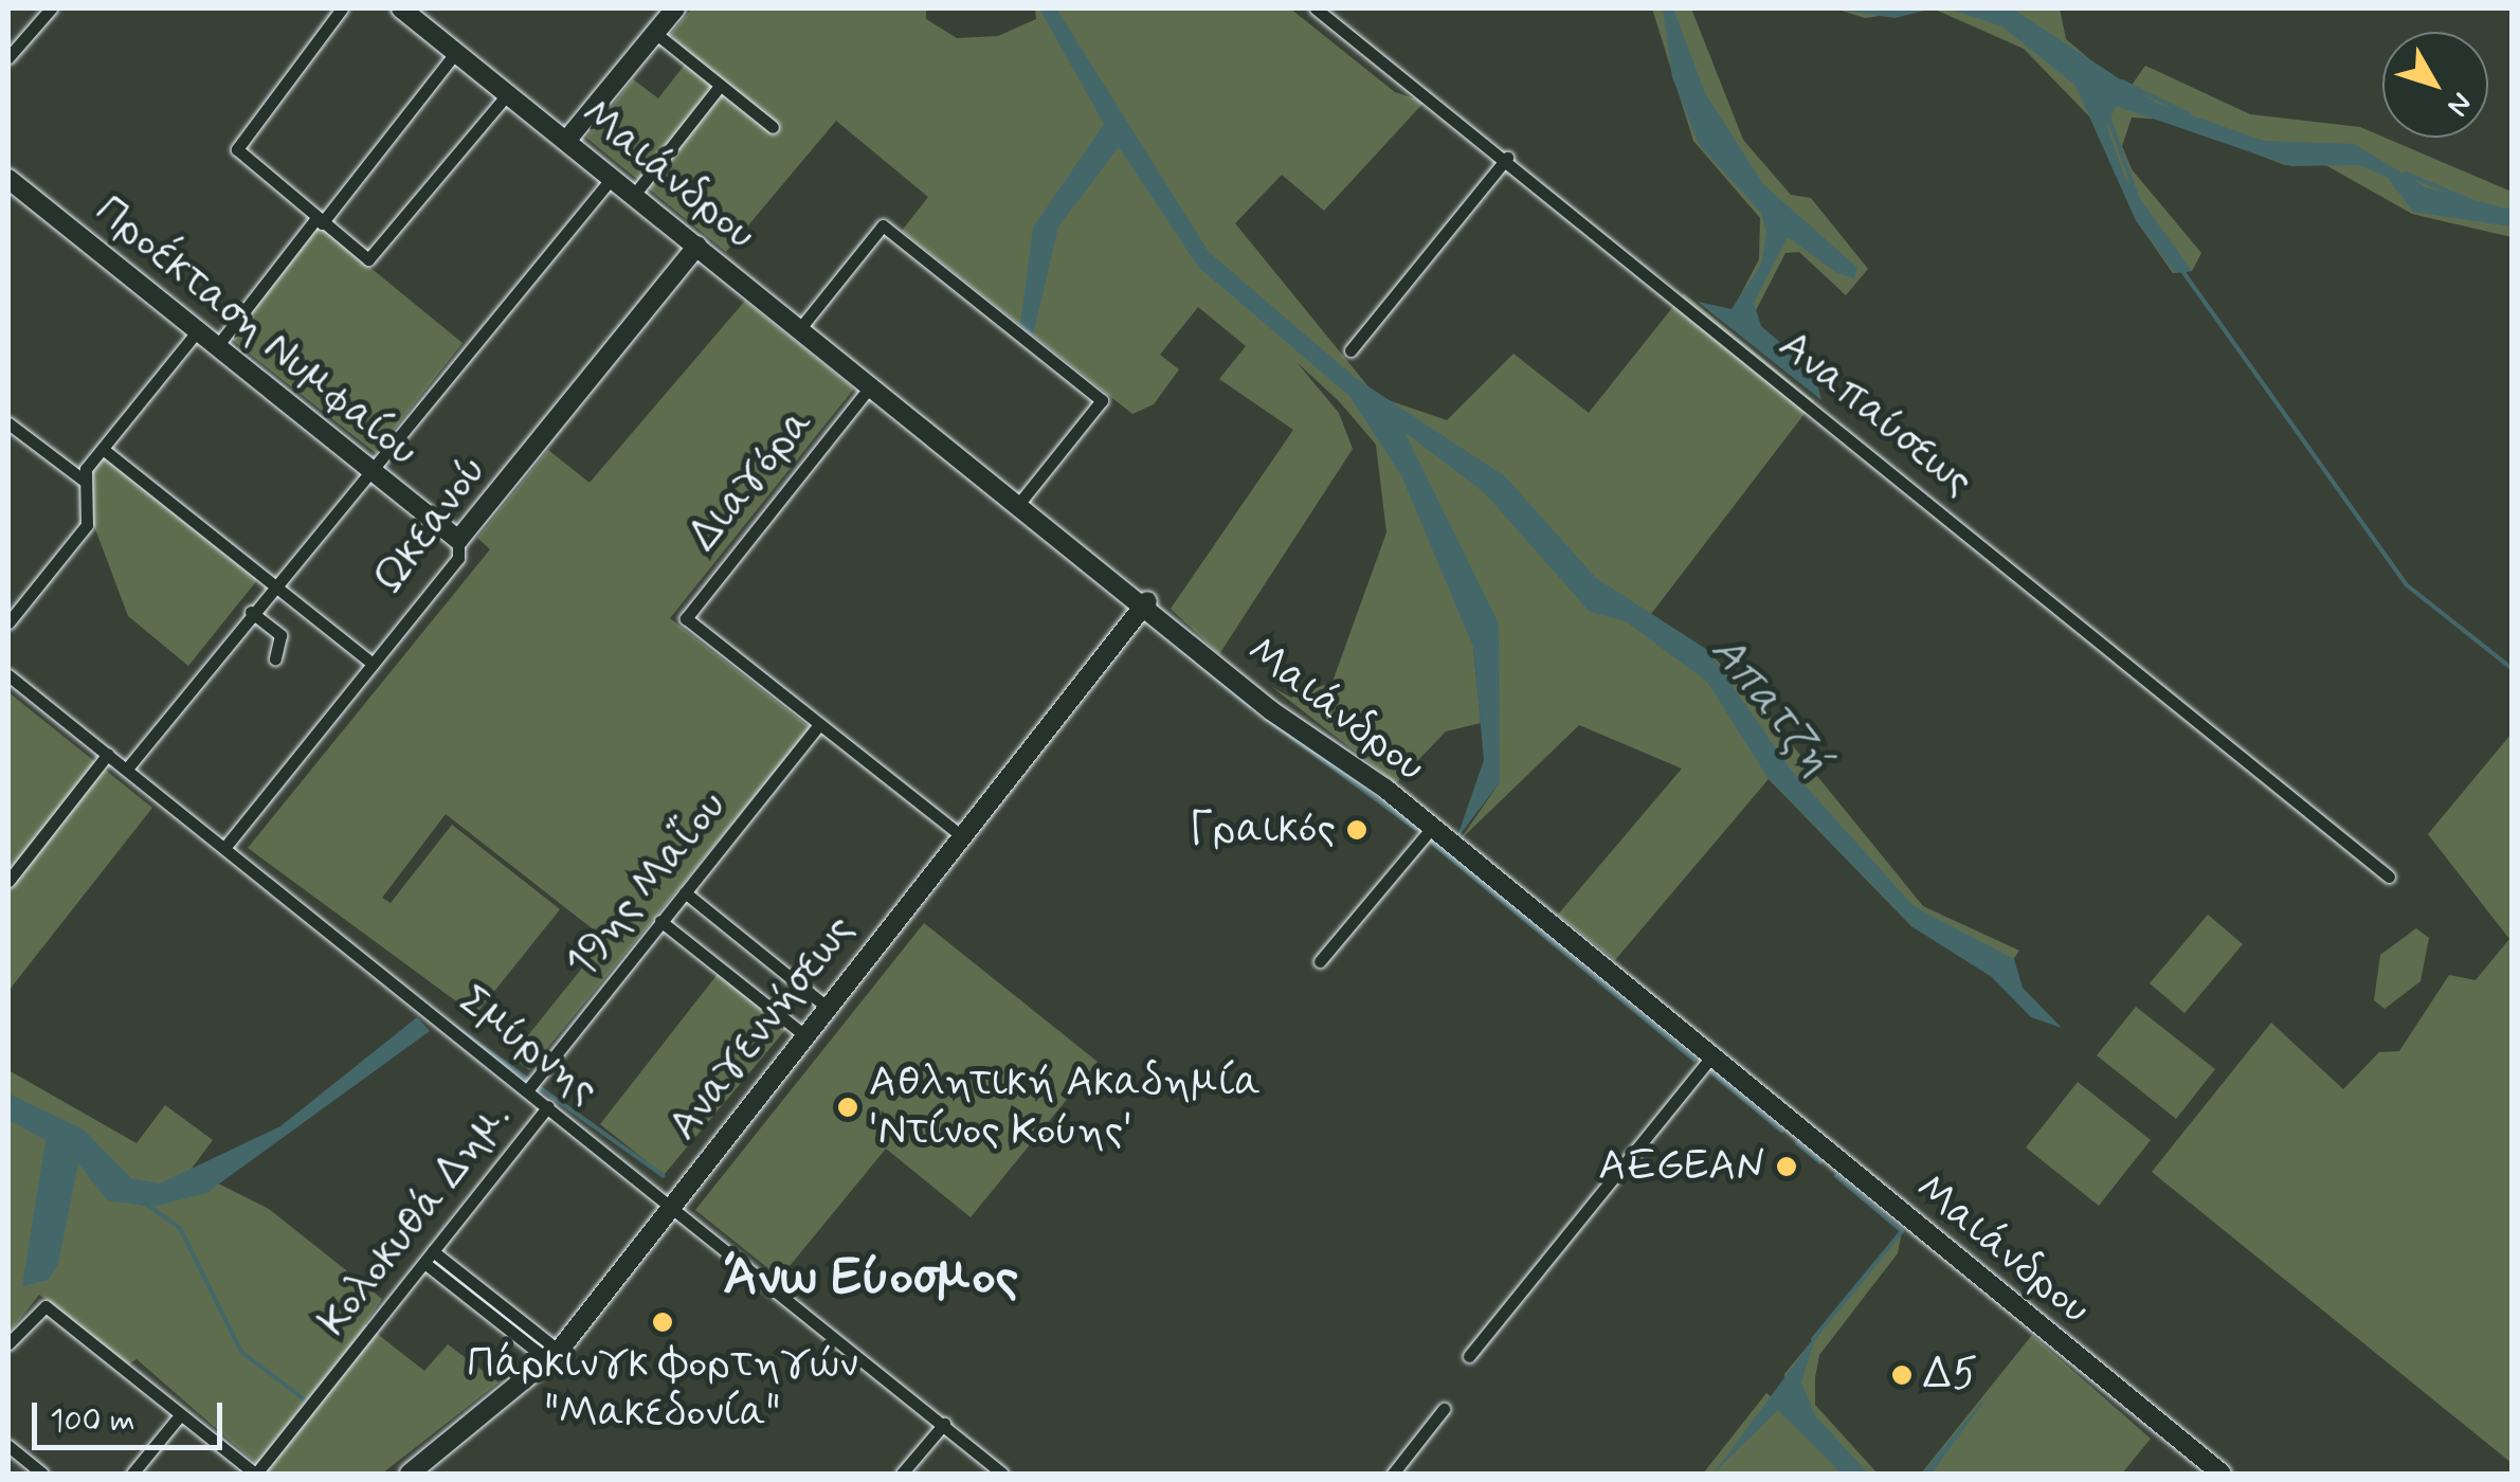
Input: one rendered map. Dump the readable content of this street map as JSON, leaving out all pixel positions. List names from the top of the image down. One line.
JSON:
{"streets":{"main road":["Μαιάνδρου","Προέκταση Νυμφαίου","Ωκεανού","Αναγεννήσεως"],"street":["Αναπαύσεως","Διαγόρα","19ης Μαΐου","Σμύρνης","Κολοκυθά Δημ."]},"crossings":[["Μαιάνδρου","Διαγόρα"],["Μαιάνδρου","Ωκεανού"],["Μαιάνδρου","Αναγεννήσεως"],["Προέκταση Νυμφαίου","Ωκεανού"],["Διαγόρα","19ης Μαΐου"],["Ωκεανού","Σμύρνης"],["19ης Μαΐου","Σμύρνης"],["Αναγεννήσεως","Σμύρνης"],["Σμύρνης","Κολοκυθά Δημ."]],"districts":["Άνω Εύοσμος"],"water":["Απατζή"],"places":["Γραικός","Αθλητική Ακαδημία 'Ντίνος Κούης'","AEGEAN","Πάρκινγκ Φορτηγών \"Μακεδονία\"","Δ5"],"scale_bar":"100 m","north":"bottom right"}
